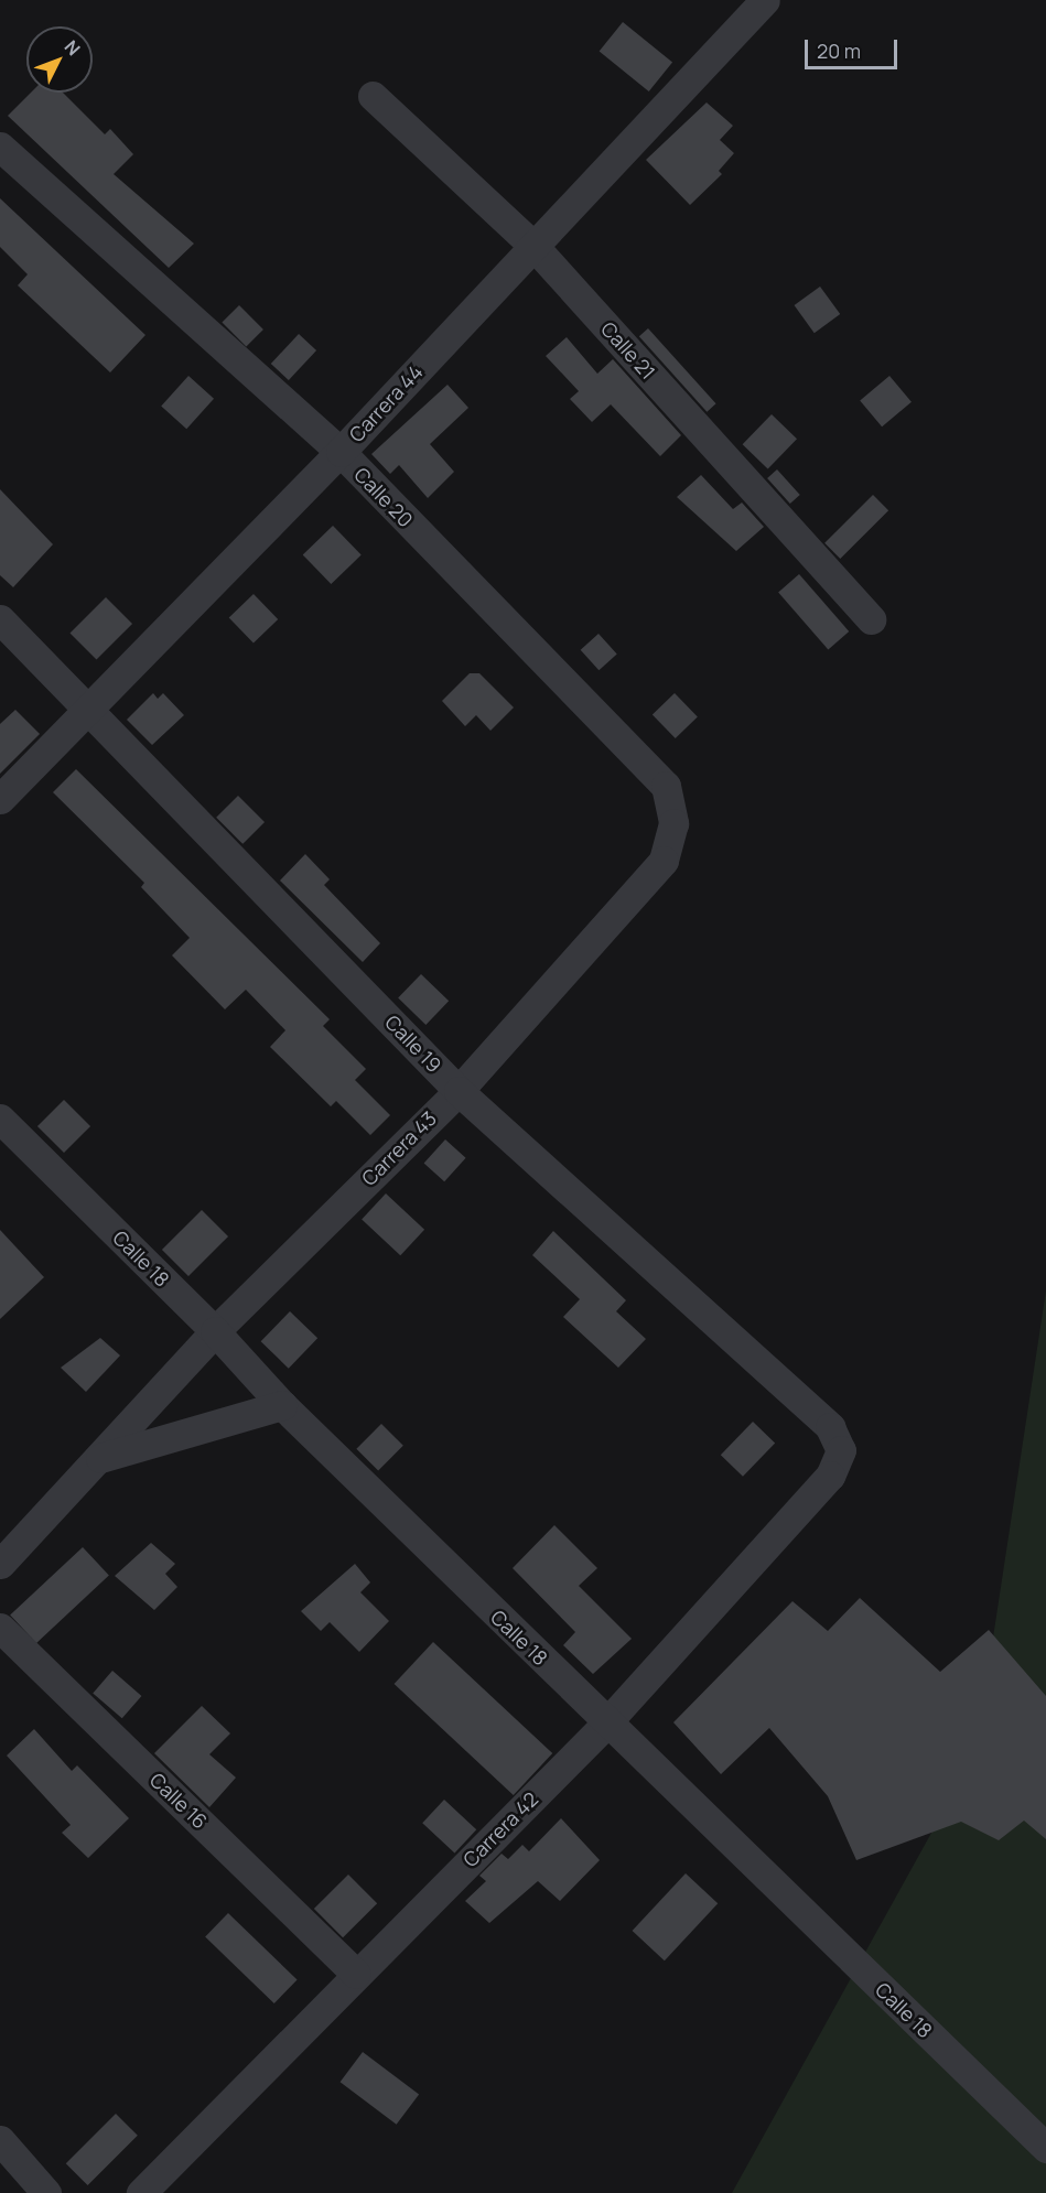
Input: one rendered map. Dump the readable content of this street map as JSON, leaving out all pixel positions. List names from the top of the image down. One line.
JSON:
{"streets":{"street":["Calle 21","Carrera 44","Calle 20","Calle 19","Carrera 43","Calle 18","Calle 16","Carrera 42"]},"crossings":[["Calle 21","Carrera 44"],["Carrera 44","Calle 20"],["Carrera 44","Calle 19"],["Calle 20","Carrera 43"],["Calle 19","Carrera 43"],["Calle 19","Carrera 42"],["Carrera 43","Calle 18"],["Calle 18","Carrera 42"],["Calle 16","Carrera 42"]],"scale_bar":"20 m","north":"top right"}
